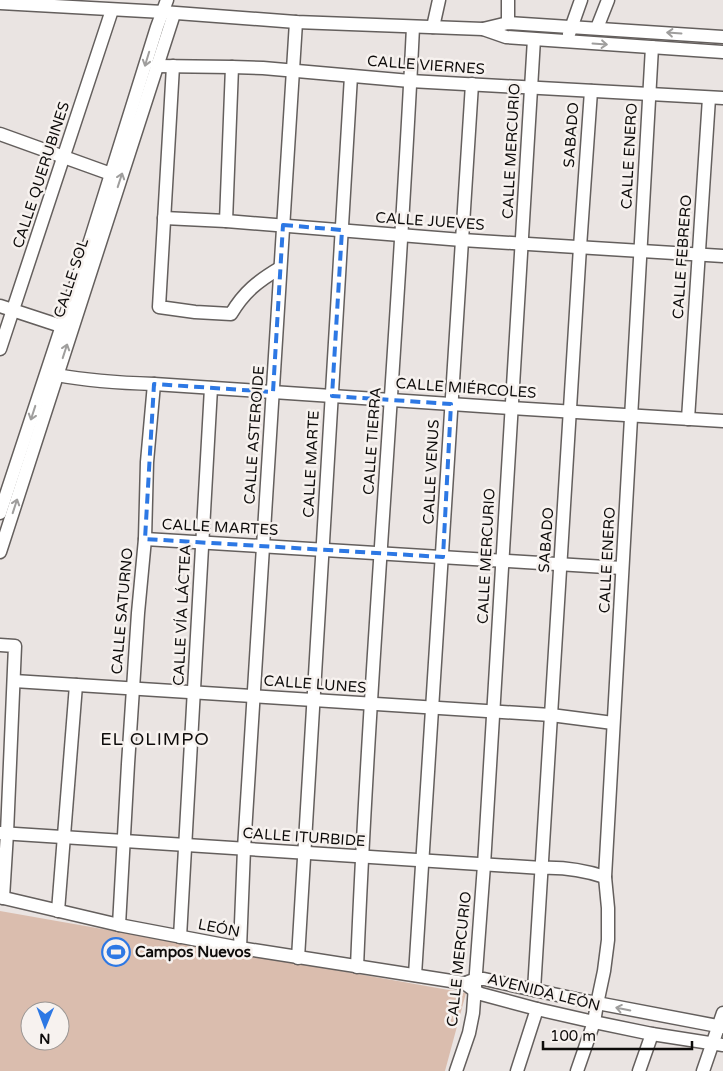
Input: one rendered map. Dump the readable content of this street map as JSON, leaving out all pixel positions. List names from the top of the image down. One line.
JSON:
{"streets":{"street":["CALLE VIERNES","SABADO","CALLE MERCURIO","CALLE ENERO","CALLE QUERUBINES","CALLE JUEVES","CALLE FEBRERO","CALLE SOL","CALLE MIÉRCOLES","CALLE ASTEROIDE","CALLE TIERRA","CALLE MARTE","CALLE VENUS","CALLE MARTES","CALLE SATURNO","CALLE VÍA LÁCTEA","CALLE LUNES","CALLE ITURBIDE","LEÓN","AVENIDA LEÓN"]},"crossings":[["CALLE VIERNES","SABADO"],["CALLE VIERNES","CALLE MERCURIO"],["CALLE VIERNES","CALLE ENERO"],["CALLE VIERNES","CALLE FEBRERO"],["CALLE VIERNES","CALLE SOL"],["CALLE VIERNES","CALLE ASTEROIDE"],["CALLE VIERNES","CALLE TIERRA"],["CALLE VIERNES","CALLE MARTE"],["CALLE VIERNES","CALLE VENUS"],["SABADO","CALLE JUEVES"],["SABADO","CALLE MIÉRCOLES"],["SABADO","CALLE MARTES"],["SABADO","CALLE LUNES"],["SABADO","CALLE ITURBIDE"],["SABADO","AVENIDA LEÓN"],["CALLE MERCURIO","CALLE JUEVES"],["CALLE MERCURIO","CALLE MIÉRCOLES"],["CALLE MERCURIO","CALLE MARTES"],["CALLE MERCURIO","CALLE LUNES"],["CALLE MERCURIO","CALLE ITURBIDE"],["CALLE MERCURIO","LEÓN"],["CALLE MERCURIO","AVENIDA LEÓN"],["CALLE ENERO","CALLE JUEVES"],["CALLE ENERO","CALLE MIÉRCOLES"],["CALLE ENERO","CALLE MARTES"],["CALLE ENERO","CALLE LUNES"],["CALLE ENERO","CALLE ITURBIDE"],["CALLE ENERO","AVENIDA LEÓN"],["CALLE JUEVES","CALLE FEBRERO"],["CALLE JUEVES","CALLE ASTEROIDE"],["CALLE JUEVES","CALLE TIERRA"],["CALLE JUEVES","CALLE MARTE"],["CALLE JUEVES","CALLE VENUS"],["CALLE FEBRERO","CALLE MIÉRCOLES"],["CALLE SOL","CALLE MIÉRCOLES"],["CALLE MIÉRCOLES","CALLE ASTEROIDE"],["CALLE MIÉRCOLES","CALLE TIERRA"],["CALLE MIÉRCOLES","CALLE MARTE"],["CALLE MIÉRCOLES","CALLE VENUS"],["CALLE MIÉRCOLES","CALLE SATURNO"],["CALLE MIÉRCOLES","CALLE VÍA LÁCTEA"],["CALLE ASTEROIDE","CALLE MARTES"],["CALLE ASTEROIDE","CALLE LUNES"],["CALLE ASTEROIDE","CALLE ITURBIDE"],["CALLE ASTEROIDE","LEÓN"],["CALLE TIERRA","CALLE MARTES"],["CALLE TIERRA","CALLE LUNES"],["CALLE TIERRA","CALLE ITURBIDE"],["CALLE TIERRA","LEÓN"],["CALLE MARTE","CALLE MARTES"],["CALLE MARTE","CALLE LUNES"],["CALLE MARTE","CALLE ITURBIDE"],["CALLE MARTE","LEÓN"],["CALLE VENUS","CALLE MARTES"],["CALLE VENUS","CALLE LUNES"],["CALLE VENUS","CALLE ITURBIDE"],["CALLE VENUS","LEÓN"],["CALLE MARTES","CALLE SATURNO"],["CALLE MARTES","CALLE VÍA LÁCTEA"],["CALLE SATURNO","CALLE LUNES"],["CALLE SATURNO","CALLE ITURBIDE"],["CALLE SATURNO","LEÓN"],["CALLE VÍA LÁCTEA","CALLE LUNES"],["CALLE VÍA LÁCTEA","CALLE ITURBIDE"],["CALLE VÍA LÁCTEA","LEÓN"],["LEÓN","AVENIDA LEÓN"]],"districts":["EL OLIMPO"],"places":{"sports":["Campos Nuevos"]},"scale_bar":"100 m","north":"bottom"}
